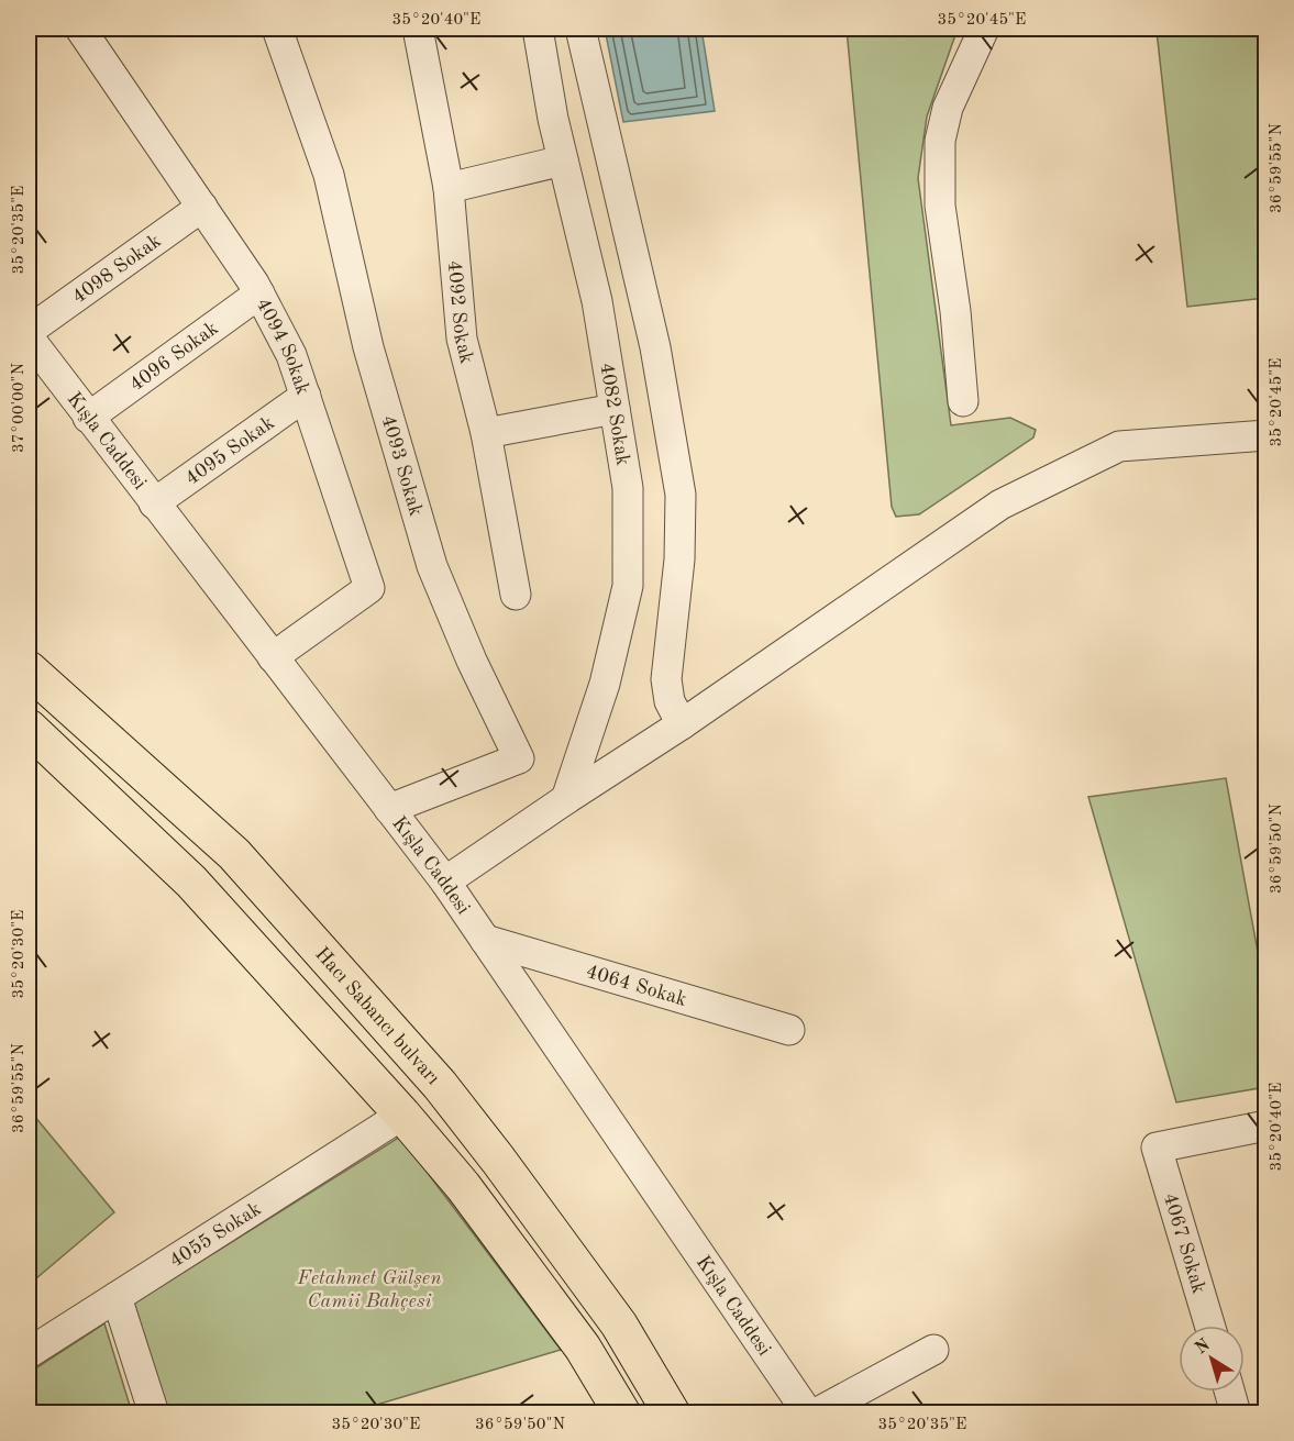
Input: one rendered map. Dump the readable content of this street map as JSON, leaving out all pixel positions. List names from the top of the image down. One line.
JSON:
{"streets":{"main road":["Hacı Sabancı bulvarı"],"street":["4098 Sokak","4092 Sokak","4094 Sokak","4096 Sokak","4082 Sokak","Kışla Caddesi","4095 Sokak","4093 Sokak","4064 Sokak","4055 Sokak","4067 Sokak"]},"crossings":[["4098 Sokak","4094 Sokak"],["4094 Sokak","4096 Sokak"],["4094 Sokak","Kışla Caddesi"],["4094 Sokak","4095 Sokak"],["4096 Sokak","Kışla Caddesi"],["Kışla Caddesi","4095 Sokak"],["Kışla Caddesi","4093 Sokak"],["Kışla Caddesi","4064 Sokak"]],"parks":["Fetahmet Gülşen Camii Bahçesi"],"north":"top left","coordinates":["35°20'40\"E","35°20'45\"E","36°59'55\"N","35°20'35\"E","37°00'00\"N","36°59'50\"N","35°20'30\"E"]}
